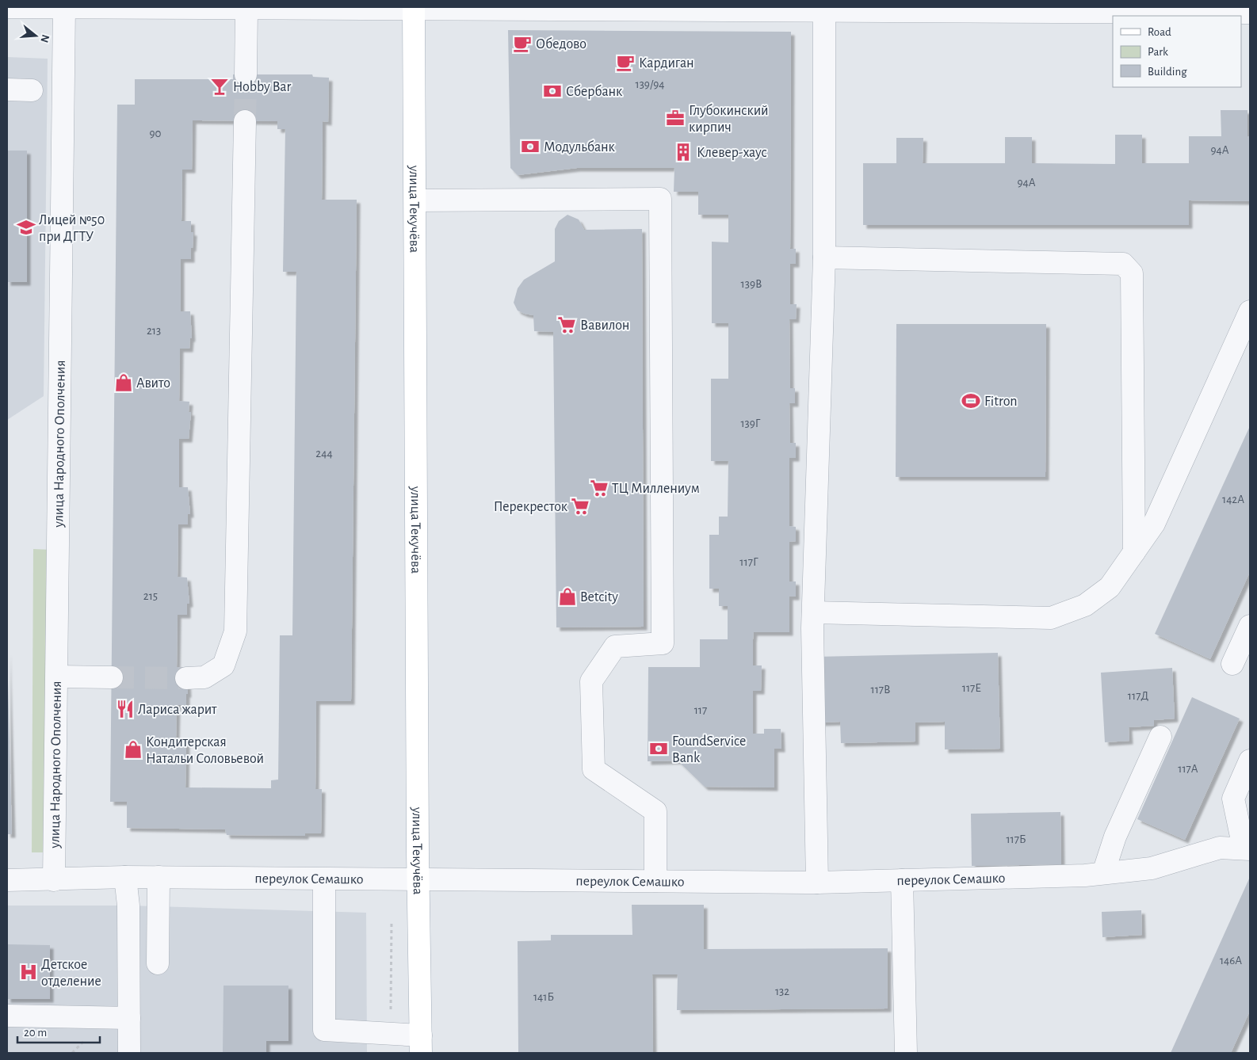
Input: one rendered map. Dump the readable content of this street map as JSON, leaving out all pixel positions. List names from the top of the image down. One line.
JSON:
{"streets":{"main road":["улица Текучёва"],"street":["улица Народного Ополчения","переулок Семашко"]},"crossings":[["улица Текучёва","переулок Семашко"],["улица Народного Ополчения","переулок Семашко"]],"places":{"cafe":["Обедово","Кардиган"],"bar":["Hobby Bar"],"bank":["Сбербанк","Модульбанк","FoundService Bank"],"office":["Глубокинский кирпич"],"building":["Клевер-хаус"],"school or university":["Лицей №50 при ДГТУ"],"supermarket":["Вавилон","ТЦ Миллениум","Перекресток"],"shop":["Авито","Betcity","Кондитерская Натальи Соловьевой"],"sports":["Fitron"],"restaurant":["Лариса жарит"],"hospital":["Детское отделение"]},"house_numbers":["139/94","90","94А","94А","139В","213","139Г","244","142А","117Г","215","117Е","117В","117Д","117","117А","117Б","146А","132","141Б"],"legend":["Road","Park","Building"],"scale_bar":"20 m","north":"right"}
